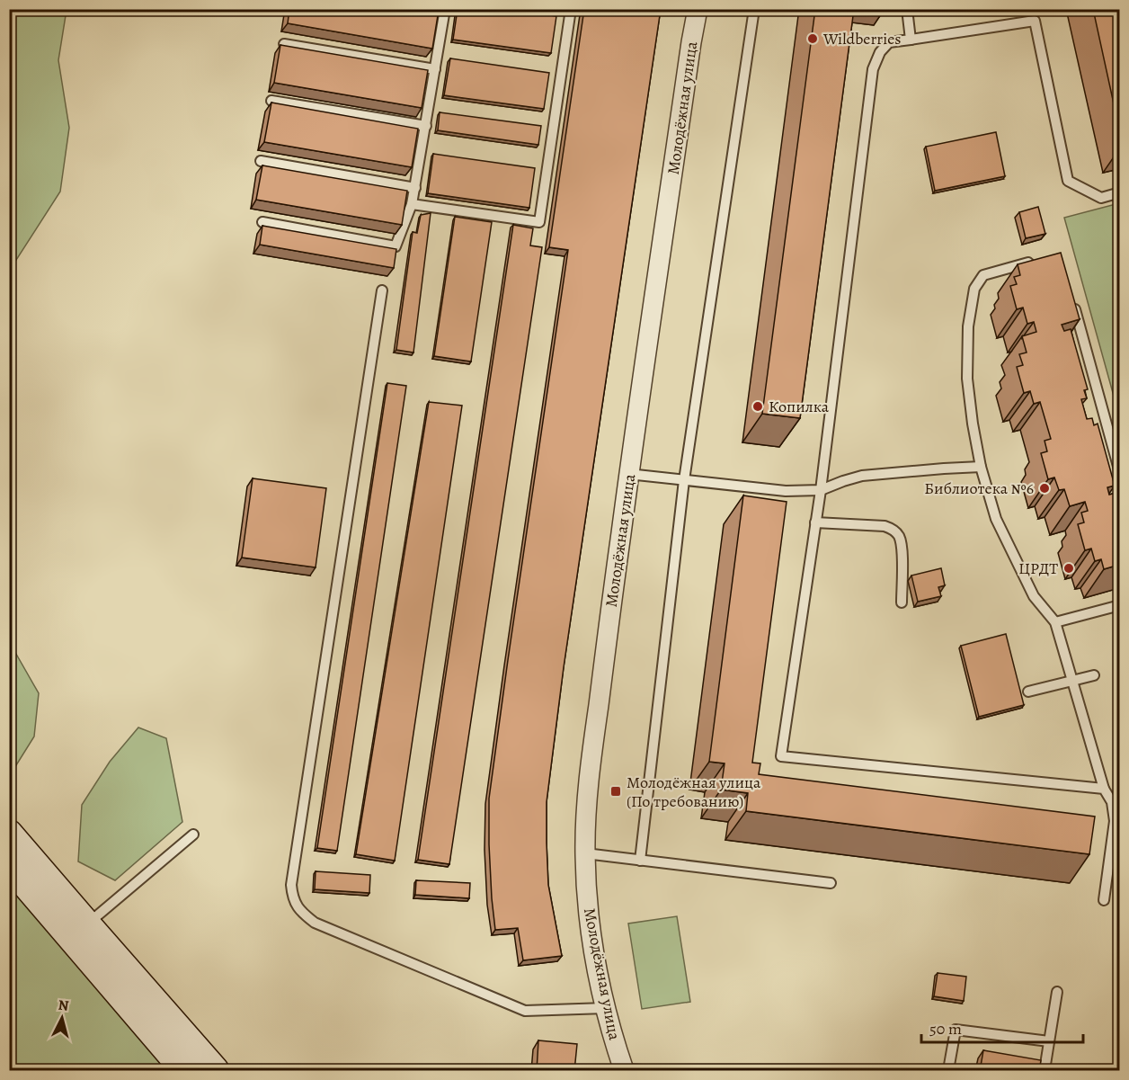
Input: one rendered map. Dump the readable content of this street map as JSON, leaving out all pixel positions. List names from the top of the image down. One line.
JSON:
{"streets":{"street":["Молодёжная улица"]},"places":{"other":["Wildberries","Копилка","Библиотека №6","ЦРДТ"],"transit":["Молодёжная улица (По требованию)"]},"scale_bar":"50 m","north":"top"}
